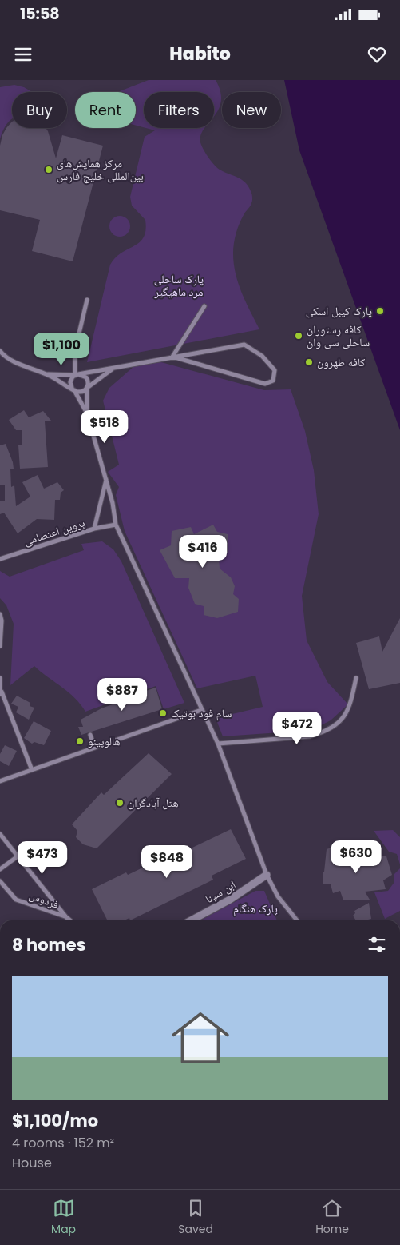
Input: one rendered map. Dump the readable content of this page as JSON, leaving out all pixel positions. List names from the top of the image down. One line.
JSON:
{"streets":{"street":["پروین اعتصامی","ابن سینا","فردوس"]},"parks":["پارک ساحلی مرد ماهیگیر","پارک هنگام"],"places":["مرکز همایش‌های بین‌المللی خلیج فارس","پارک کیبل اسکی","کافه رستوران ساحلی سی وان","کافه طهرون","سام فود بوتیک","هالوپینو","هتل آبادگران"],"page":{"status":"15:58","header":"Habito","chip":["Buy","Rent","Filters","New"],"price":["$1,100","$518","$416","$887","$472","$630","$473","$848"],"heading":"8 homes","list":[{"name":"$1,100/mo","note":"4 rooms · 152 m² · House"}],"tabs":["Map","Saved","Home"]}}
